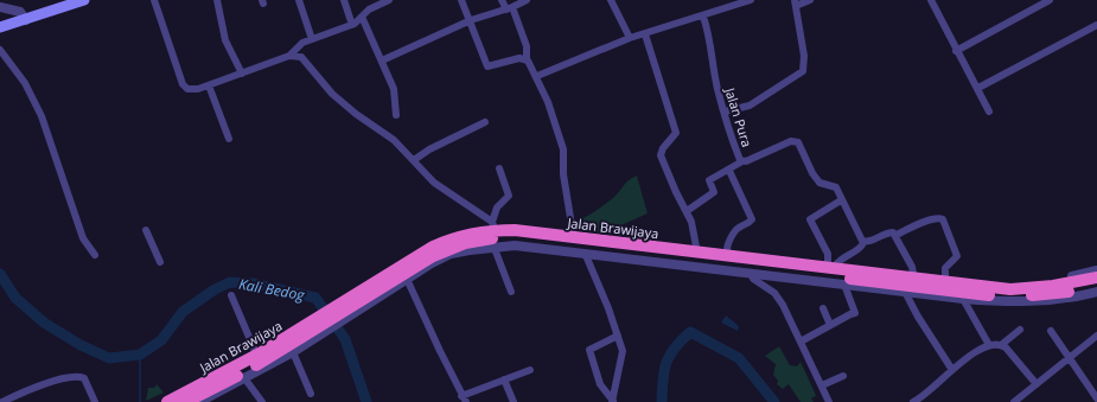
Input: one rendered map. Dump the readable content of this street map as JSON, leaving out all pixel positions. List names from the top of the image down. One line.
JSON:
{"streets":{"highway":["Jalan Brawijaya"],"street":["Jalan Pura"]},"water":["Kali Bedog"]}
